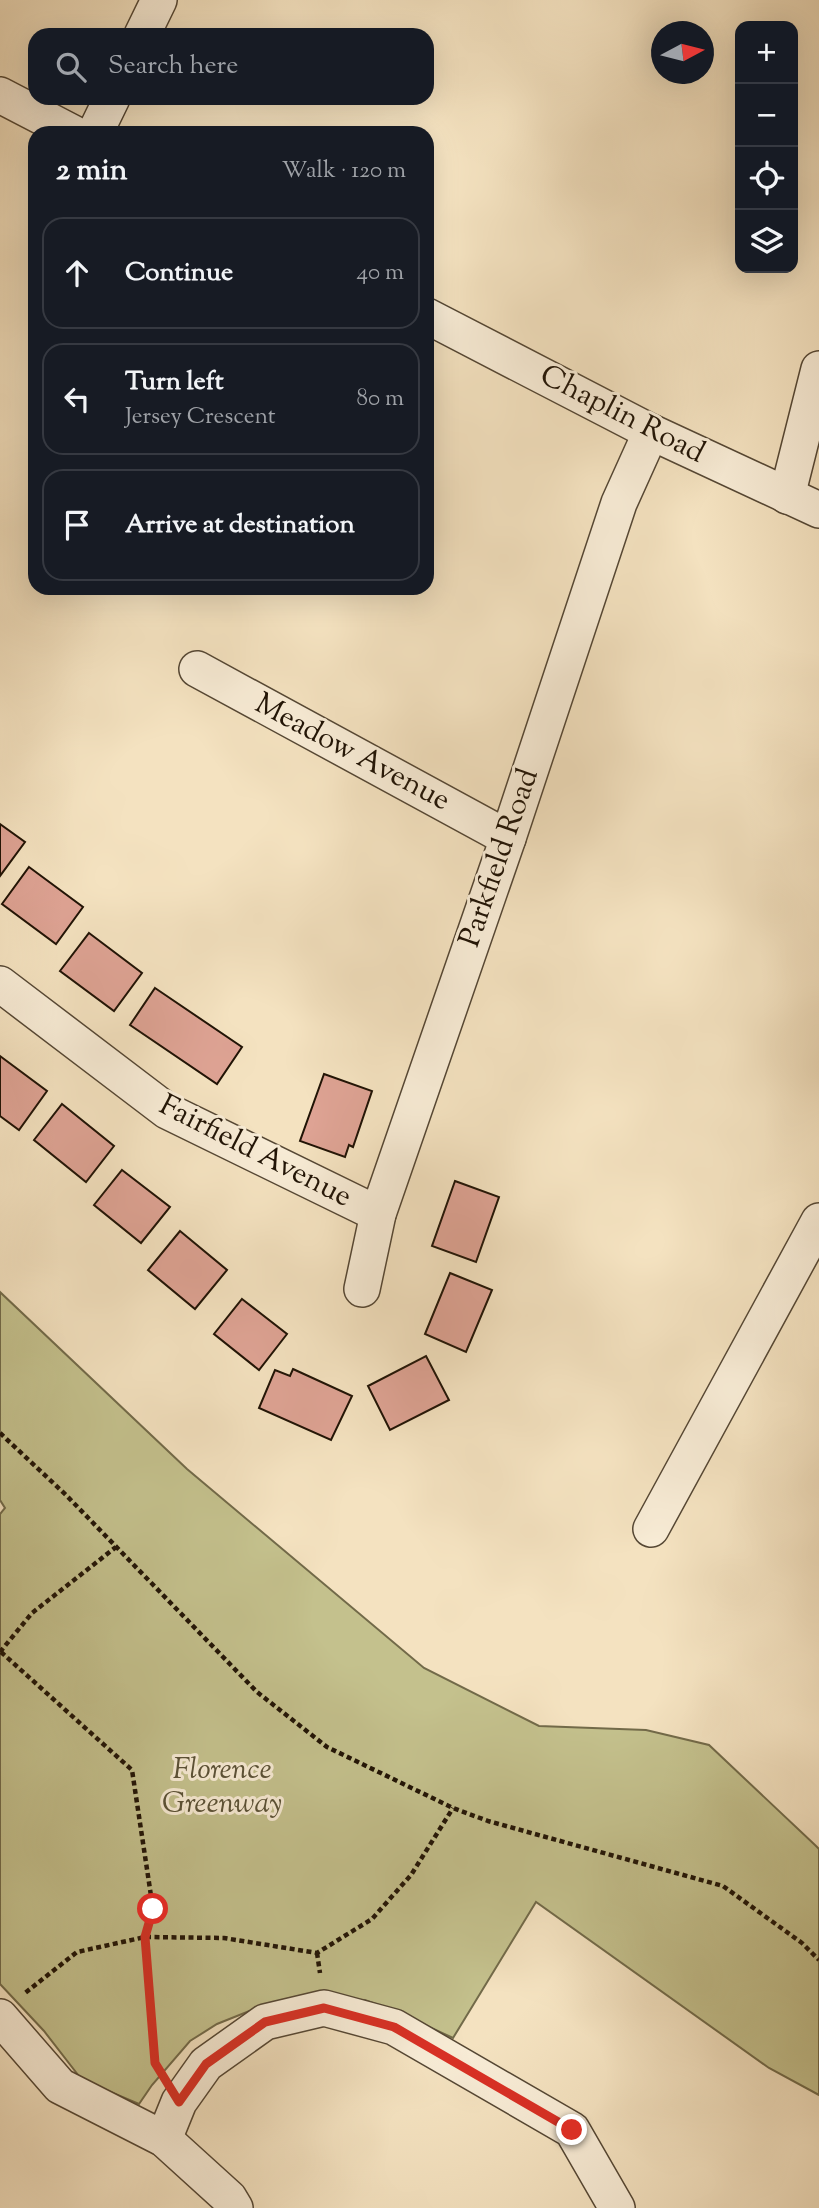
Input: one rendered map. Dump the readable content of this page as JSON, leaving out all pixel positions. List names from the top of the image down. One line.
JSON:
{"streets":{"street":["Chaplin Road","Meadow Avenue","Parkfield Road","Fairfield Avenue"]},"crossings":[["Chaplin Road","Parkfield Road"],["Meadow Avenue","Parkfield Road"],["Parkfield Road","Fairfield Avenue"]],"parks":["Florence Greenway"],"north":"right","page":{"map_buttons":["+","−"],"search":"Search here","heading":["2 min","Walk · 120 m"],"list":[["Continue","40 m"],["Turn left","Jersey Crescent","80 m"],"Arrive at destination"]}}
